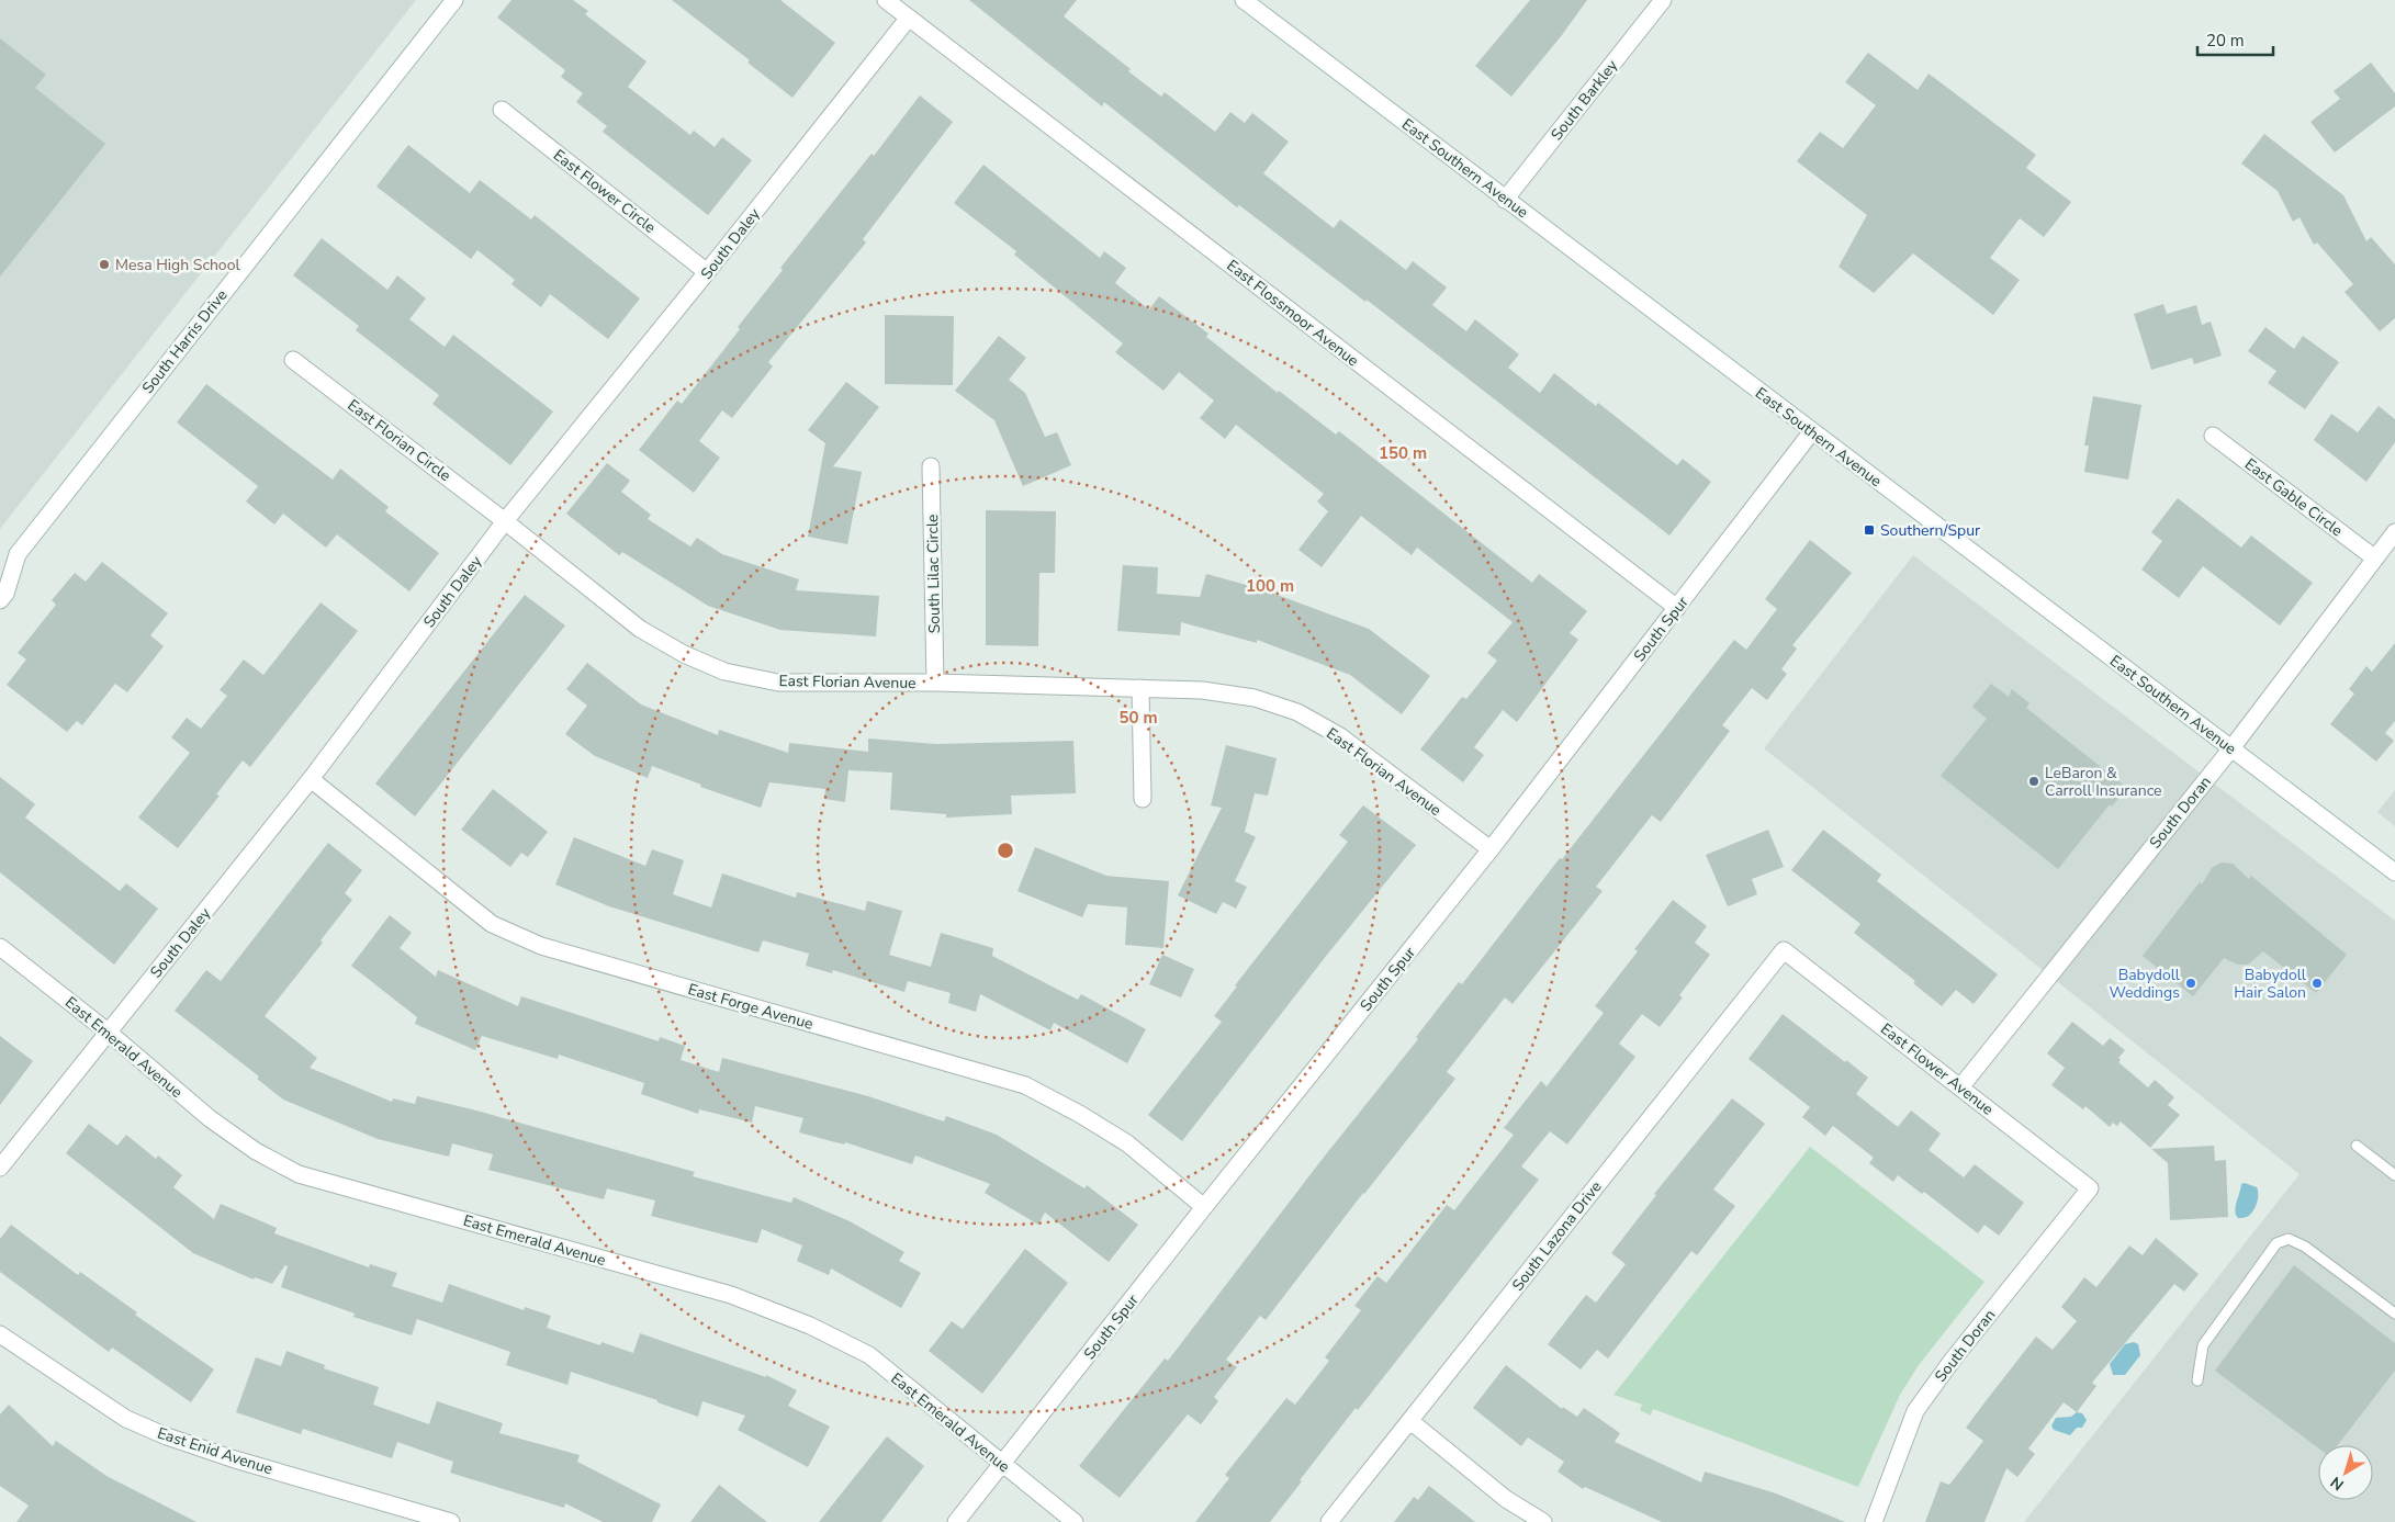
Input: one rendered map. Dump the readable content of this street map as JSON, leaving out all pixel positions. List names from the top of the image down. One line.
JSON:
{"streets":{"street":["South Barkley","East Southern Avenue","East Flower Circle","South Daley","East Flossmoor Avenue","South Harris Drive","East Florian Circle","East Gable Circle","South Lilac Circle","South Spur","East Florian Avenue","South Doran","East Forge Avenue","East Emerald Avenue","East Flower Avenue","South Lazona Drive","East Enid Avenue"]},"crossings":[["South Barkley","East Southern Avenue"],["East Southern Avenue","South Spur"],["East Southern Avenue","South Doran"],["East Flower Circle","South Daley"],["South Daley","East Flossmoor Avenue"],["South Daley","East Florian Circle"],["South Daley","East Florian Avenue"],["South Daley","East Forge Avenue"],["South Daley","East Emerald Avenue"],["East Flossmoor Avenue","South Spur"],["East Florian Circle","East Florian Avenue"],["East Gable Circle","South Doran"],["South Lilac Circle","East Florian Avenue"],["South Spur","East Florian Avenue"],["South Spur","East Forge Avenue"],["South Spur","East Emerald Avenue"],["South Doran","East Flower Avenue"],["East Flower Avenue","South Lazona Drive"]],"places":{"other":["Mesa High School","LeBaron & Carroll Insurance","Babydoll Weddings","Babydoll Hair Salon"],"transit":["Southern/Spur"]},"scale_bar":"20 m","north":"bottom left","rings":["150 m","100 m","50 m"]}
